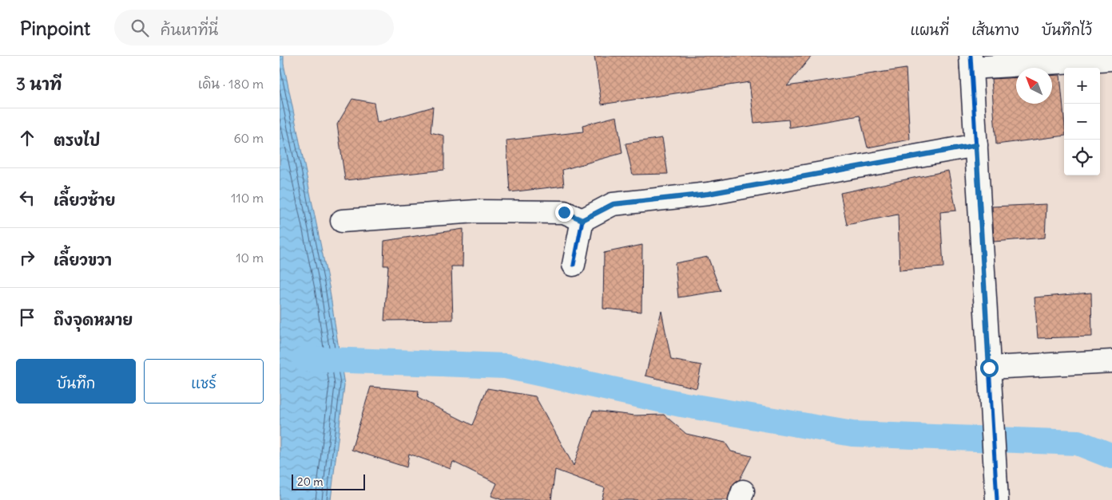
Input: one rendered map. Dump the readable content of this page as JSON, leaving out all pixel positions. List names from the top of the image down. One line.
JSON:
{"scale_bar":"20 m","north":"top left","page":{"header":"Pinpoint","search":"ค้นหาที่นี่","nav":["แผนที่","เส้นทาง","บันทึกไว้"],"heading":["3 นาที","เดิน · 180 m"],"map_buttons":["+","−"],"list":[["ตรงไป","60 m"],["เลี้ยวซ้าย","110 m"],["เลี้ยวขวา","10 m"],"ถึงจุดหมาย"],"buttons":["บันทึก","แชร์"],"scale":"20 m"}}
